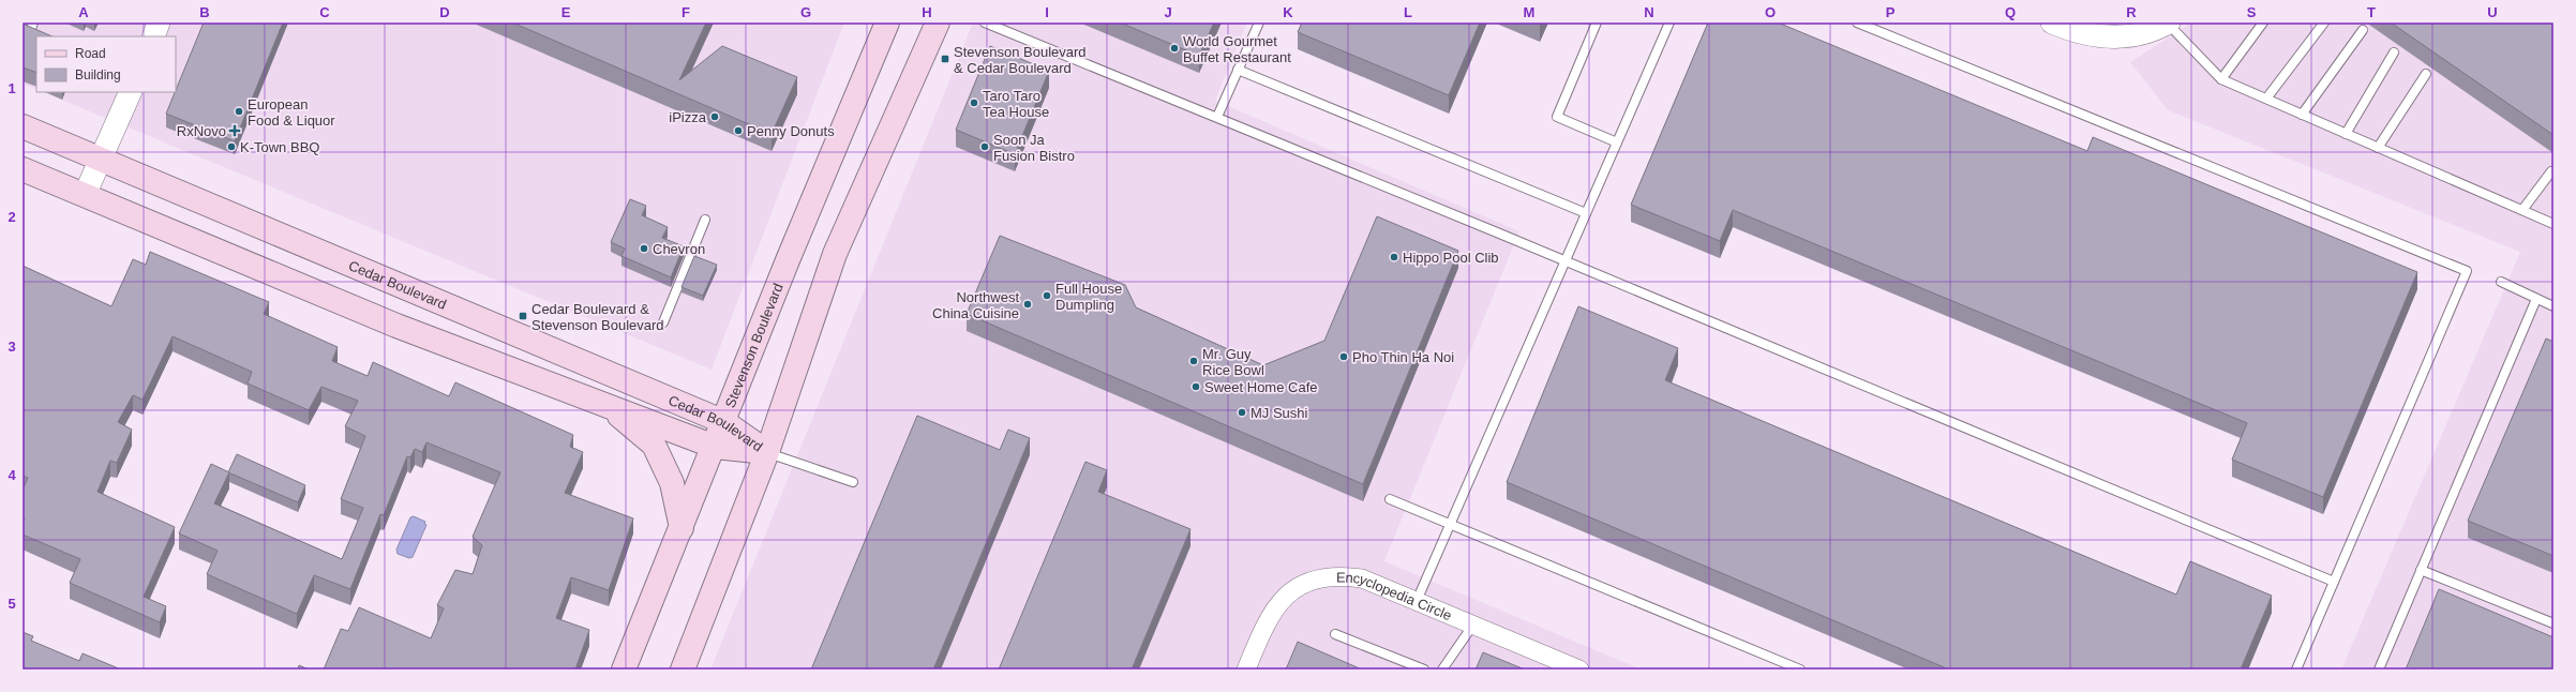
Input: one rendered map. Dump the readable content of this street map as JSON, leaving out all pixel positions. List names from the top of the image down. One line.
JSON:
{"streets":{"main road":["Cedar Boulevard","Stevenson Boulevard"],"street":["Encyclopedia Circle"]},"crossings":[["Cedar Boulevard","Stevenson Boulevard"]],"places":{"other":["World Gourmet Buffet Restaurant","Taro Taro Tea House","European Food & Liquor","iPizza","Penny Donuts","K-Town BBQ","Soon Ja Fusion Bistro","Chevron","Hippo Pool Clib","Full House Dumpling","Northwest China Cuisine","Pho Thin Ha Noi","Mr. Guy Rice Bowl","Sweet Home Cafe","MJ Sushi"],"transit":["Stevenson Boulevard & Cedar Boulevard","Cedar Boulevard & Stevenson Boulevard"],"health":["RxNovo"]},"legend":["Road","Building"],"grid":{"columns":["A","B","C","D","E","F","G","H","I","J","K","L","M","N","O","P","Q","R","S","T","U"],"rows":["1","2","3","4","5"]}}
